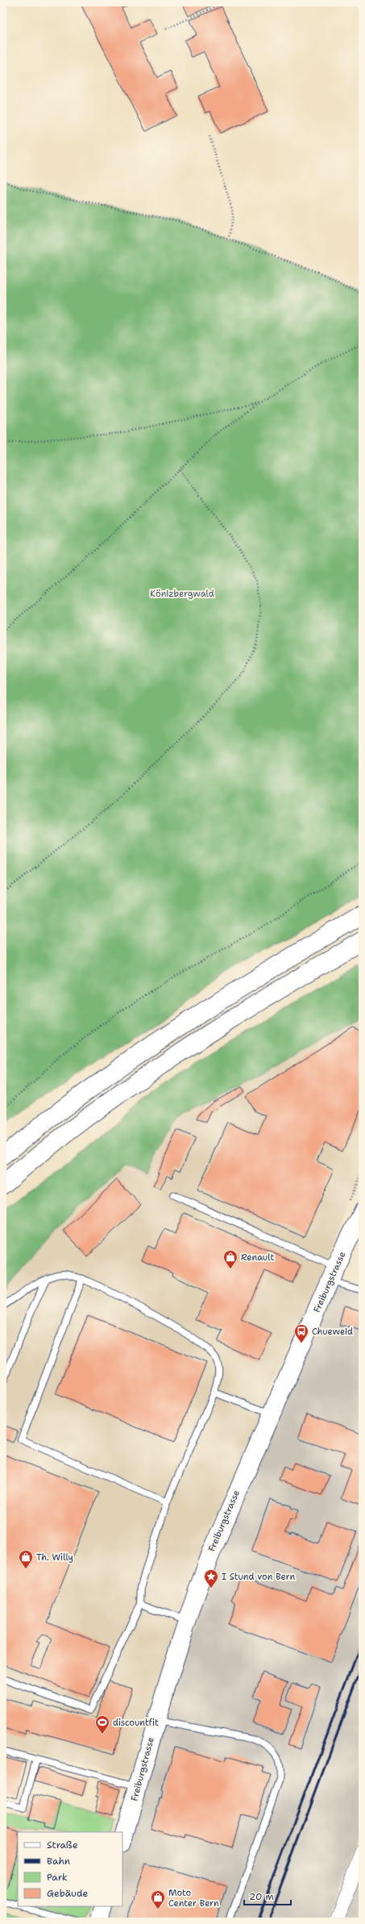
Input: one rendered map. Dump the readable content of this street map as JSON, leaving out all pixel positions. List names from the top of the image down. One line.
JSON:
{"streets":{"main road":["Freiburgstrasse"]},"parks":["Könizbergwald"],"places":{"shop":["Renault","Th. Willy","Moto Center Bern"],"bus stop":["Chueweid"],"place":["I Stund von Bern"],"sports":["discountfit"]},"legend":["Straße","Bahn","Park","Gebäude"],"scale_bar":"20 m"}
